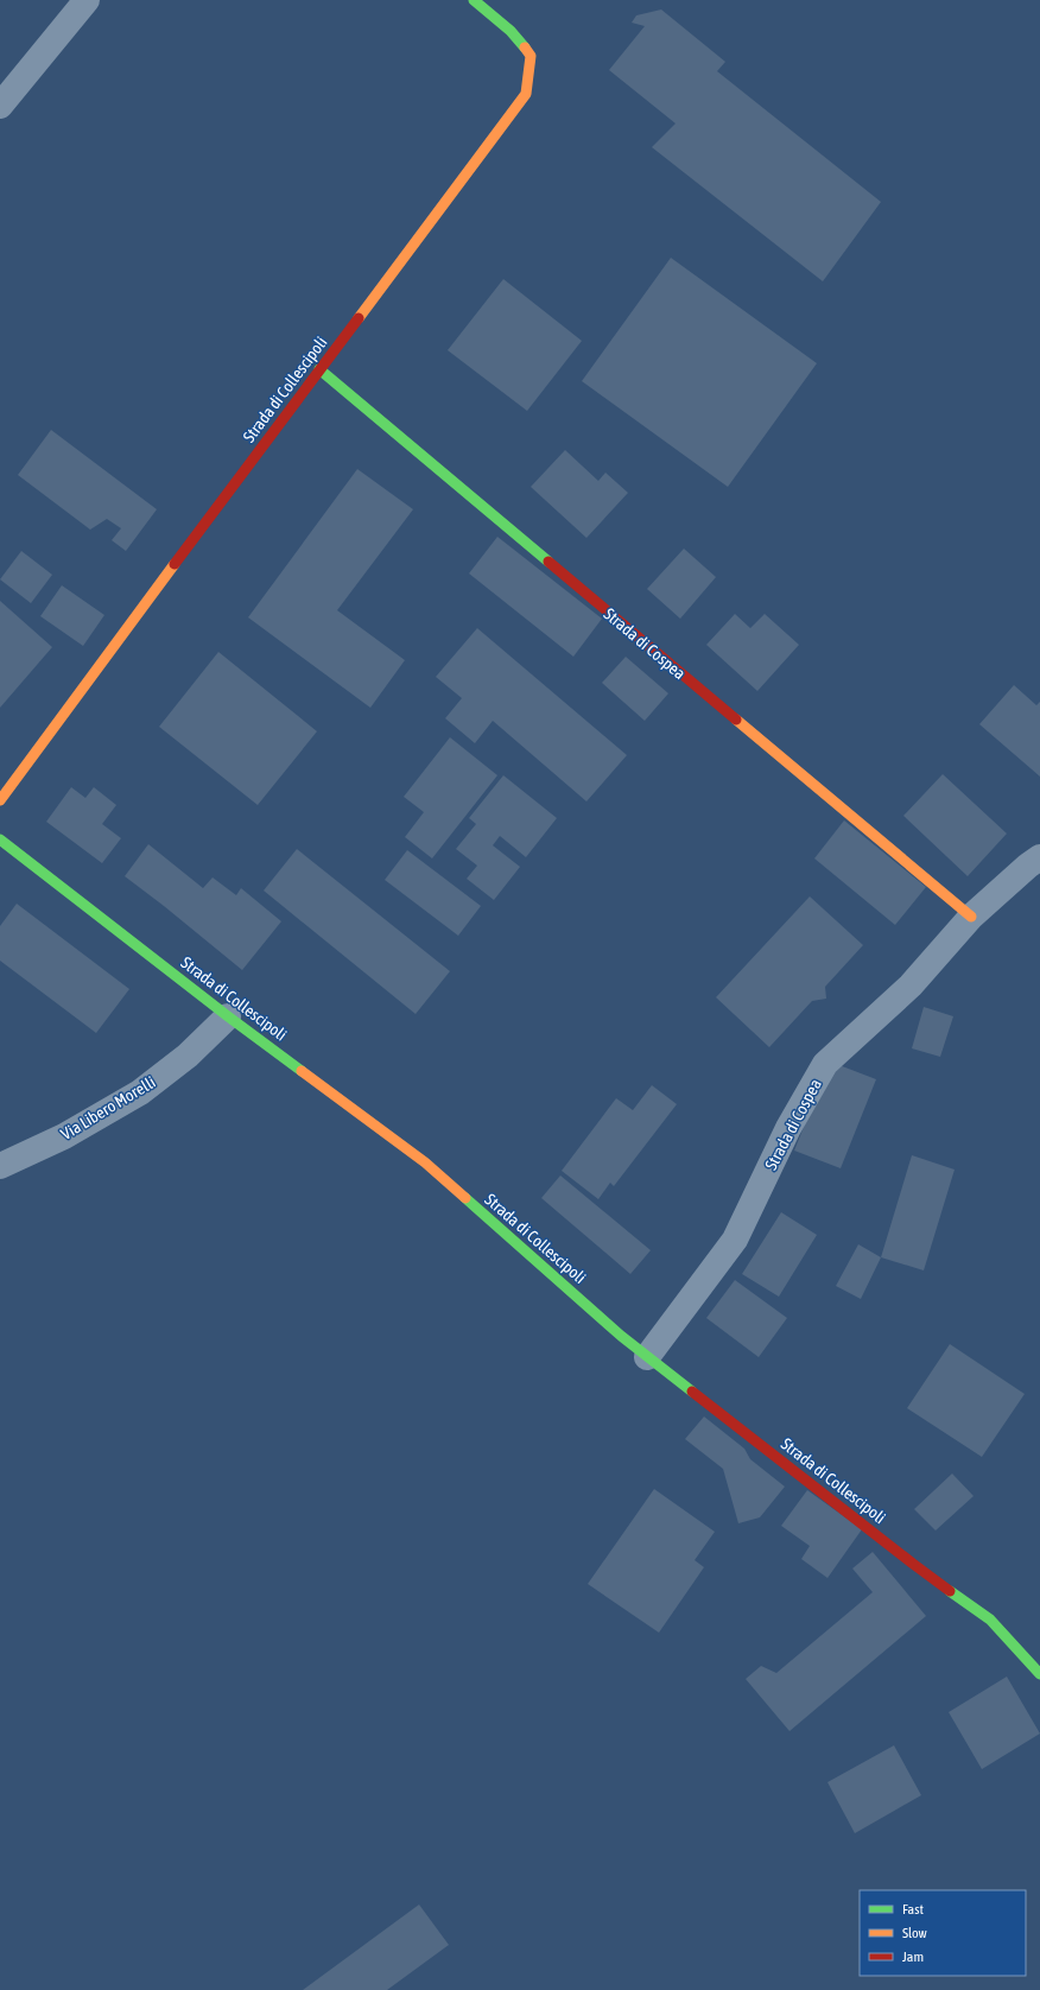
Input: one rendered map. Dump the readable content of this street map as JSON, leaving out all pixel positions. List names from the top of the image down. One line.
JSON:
{"streets":{"street":["Strada di Collescipoli","Strada di Cospea","Via Libero Morelli"]},"crossings":[["Strada di Collescipoli","Strada di Cospea"],["Strada di Collescipoli","Via Libero Morelli"]],"legend":["Fast","Slow","Jam"]}
